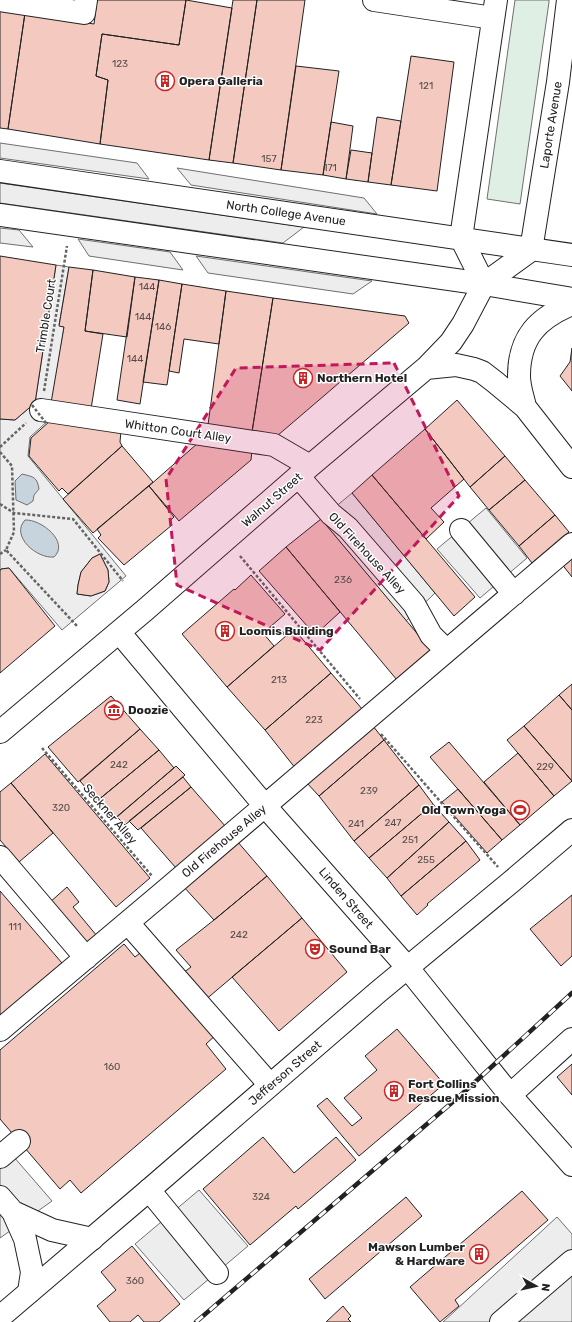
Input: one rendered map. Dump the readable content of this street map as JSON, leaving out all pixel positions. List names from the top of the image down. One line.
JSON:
{"streets":{"main road":["Laporte Avenue","North College Avenue","Whitton Court Alley","Walnut Street","Old Firehouse Alley","Linden Street","Jefferson Street"],"path":["Trimble Court","Seckner Alley"]},"crossings":[["Laporte Avenue","North College Avenue"],["Trimble Court","Whitton Court Alley"],["Whitton Court Alley","Walnut Street"],["Whitton Court Alley","Old Firehouse Alley"],["Walnut Street","Old Firehouse Alley"],["Walnut Street","Linden Street"],["Old Firehouse Alley","Seckner Alley"],["Old Firehouse Alley","Linden Street"],["Linden Street","Jefferson Street"]],"places":{"building":["Opera Galleria","Northern Hotel","Loomis Building","Fort Collins Rescue Mission","Mawson Lumber & Hardware"],"museum":["Doozie"],"sports":["Old Town Yoga"],"theatre":["Sound Bar"]},"house_numbers":["123","121","157","171","144","144","146","144","236","213","223","242","229","239","320","247","241","251","255","111","242","160","324","360"],"north":"right"}
